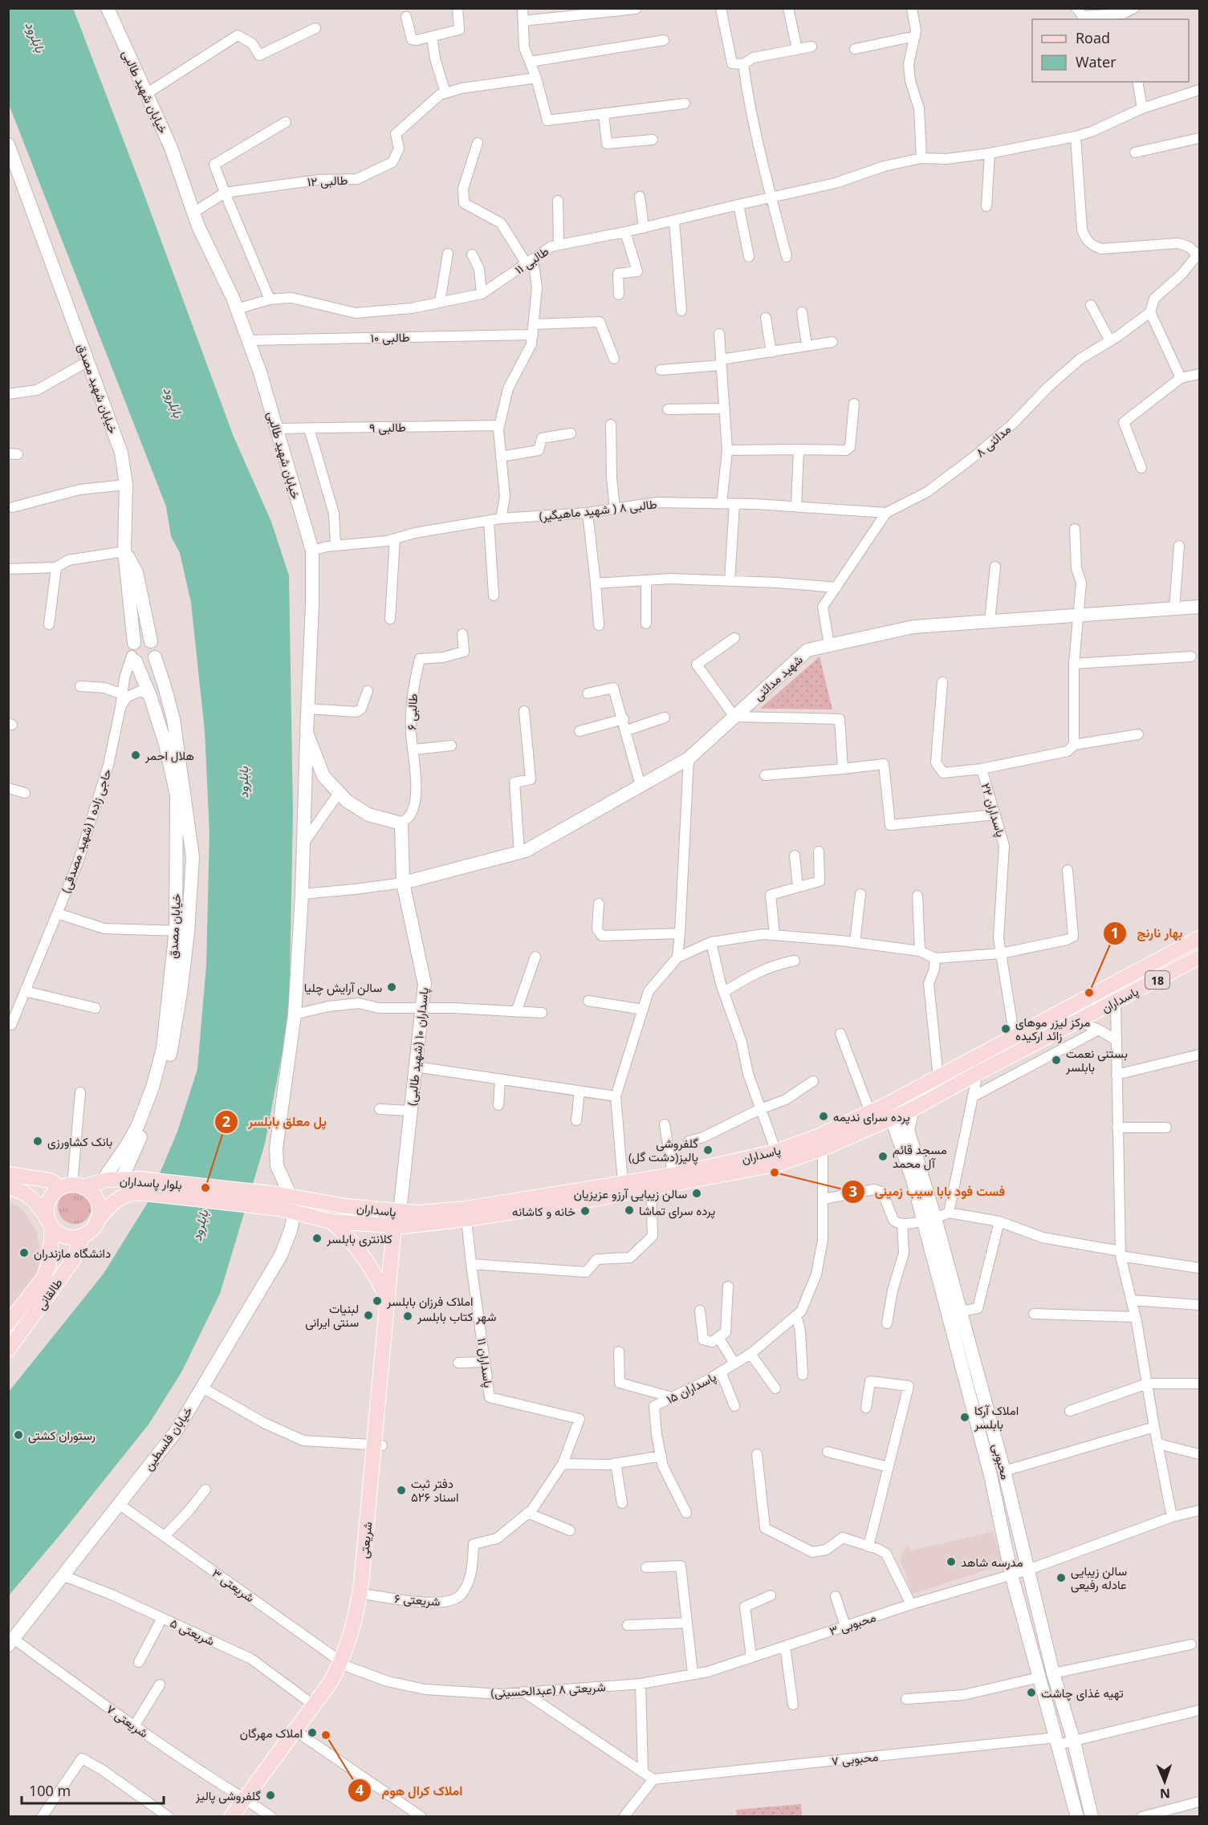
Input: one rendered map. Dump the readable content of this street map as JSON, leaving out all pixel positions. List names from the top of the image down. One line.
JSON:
{"streets":{"main road":["18","پاسداران","بلوار پاسداران","طالقانی","شریعتی"],"street":["خیابان شهید طالبی","طالبی ۱۲","طالبی ۱۱","طالبی ۱۰","خیابان شهید مصدق","طالبی ۹","مدائنی ۸","طالبی ۸ ( شهید ماهیگیر)","شهید مدائنی","طالبی ۶","پاسداران ۲۲","حاجی زاده ۱ (شهید مصدقی)","خیابان مصدق","پاسداران ۱۰ (شهید طالبی)","پاسداران ۱۱","پاسداران ۱۵","خیابان فلسطین","محبوبی","شریعتی ۳","شریعتی ۶","محبوبی ۳","شریعتی ۵","شریعتی ۸ (عبدالحسینی)","شریعتی ۷","محبوبی ۷"]},"crossings":[["خیابان شهید طالبی","طالبی ۱۲"],["خیابان شهید طالبی","طالبی ۱۱"],["خیابان شهید طالبی","طالبی ۱۰"],["خیابان شهید طالبی","طالبی ۹"],["خیابان شهید طالبی","طالبی ۸ ( شهید ماهیگیر)"],["خیابان شهید طالبی","طالبی ۶"],["خیابان شهید مصدق","حاجی زاده ۱ (شهید مصدقی)"],["خیابان شهید مصدق","خیابان مصدق"],["مدائنی ۸","طالبی ۸ ( شهید ماهیگیر)"],["مدائنی ۸","شهید مدائنی"],["شهید مدائنی","پاسداران ۱۰ (شهید طالبی)"],["پاسداران ۲۲","پاسداران"],["حاجی زاده ۱ (شهید مصدقی)","خیابان مصدق"],["خیابان مصدق","بلوار پاسداران"],["پاسداران","پاسداران ۱۰ (شهید طالبی)"],["پاسداران","بلوار پاسداران"],["پاسداران","پاسداران ۱۱"],["پاسداران","خیابان فلسطین"],["پاسداران","محبوبی"],["پاسداران","شریعتی"],["پاسداران ۱۰ (شهید طالبی)","شریعتی"],["بلوار پاسداران","طالقانی"],["بلوار پاسداران","خیابان فلسطین"],["پاسداران ۱۱","شریعتی ۶"],["خیابان فلسطین","شریعتی ۳"],["خیابان فلسطین","شریعتی ۵"],["خیابان فلسطین","شریعتی ۷"],["محبوبی","محبوبی ۳"],["محبوبی","محبوبی ۷"],["شریعتی","شریعتی ۳"],["شریعتی","شریعتی ۶"],["شریعتی","شریعتی ۵"],["شریعتی","شریعتی ۸ (عبدالحسینی)"],["شریعتی","شریعتی ۷"],["شریعتی ۳","شریعتی ۸ (عبدالحسینی)"],["محبوبی ۳","شریعتی ۸ (عبدالحسینی)"]],"water":["بابلرود"],"places":["هلال احمر","سالن آرایش چلیا","بهار نارنج","مرکز لیزر موهای زائد ارکیده","بستنی نعمت بابلسر","پرده سرای ندیمه","بانک کشاورزی","گلفروشی پالیز(دشت گل)","مسجد قائم آل محمد","فست فود بابا سیب زمینی","پل معلق بابلسر","سالن زیبایی آرزو عزیزیان","پرده سرای تماشا","خانه و کاشانه","کلانتری بابلسر","دانشگاه مازندران","املاک فرزان بابلسر","لبنیات سنتی ایرانی","شهر کتاب بابلسر","املاک آرکا بابلسر","رستوران کشتی","دفتر ثبت اسناد ۵۲۶","مدرسه شاهد","سالن زیبایی عادله رفیعی","تهیه غذای چاشت","املاک مهرگان","املاک کرال هوم","گلفروشی پالیز"],"legend":["Road","Water"],"scale_bar":"100 m","north":"bottom"}
